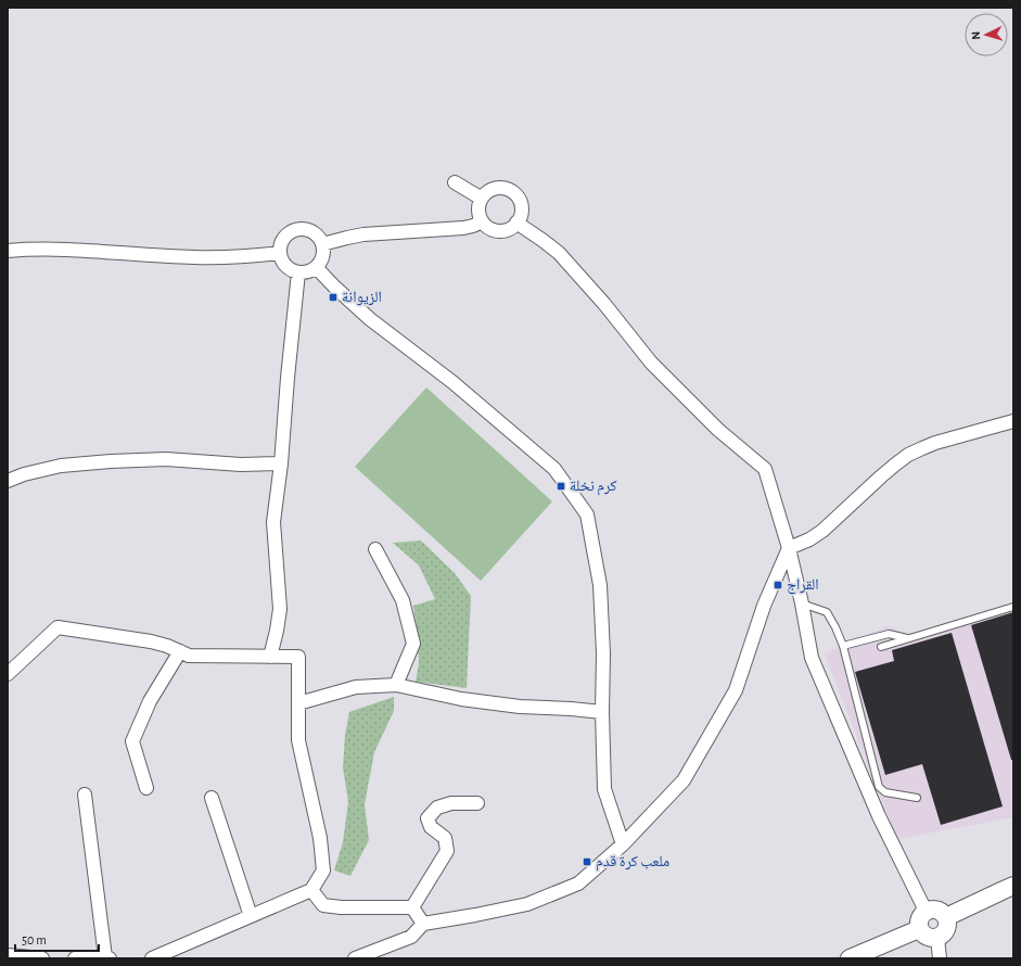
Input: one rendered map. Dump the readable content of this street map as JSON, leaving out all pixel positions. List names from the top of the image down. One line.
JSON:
{"places":{"transit":["الزيوانة","كرم نخلة","القراج","ملعب كرة قدم"]},"scale_bar":"50 m","north":"left"}
